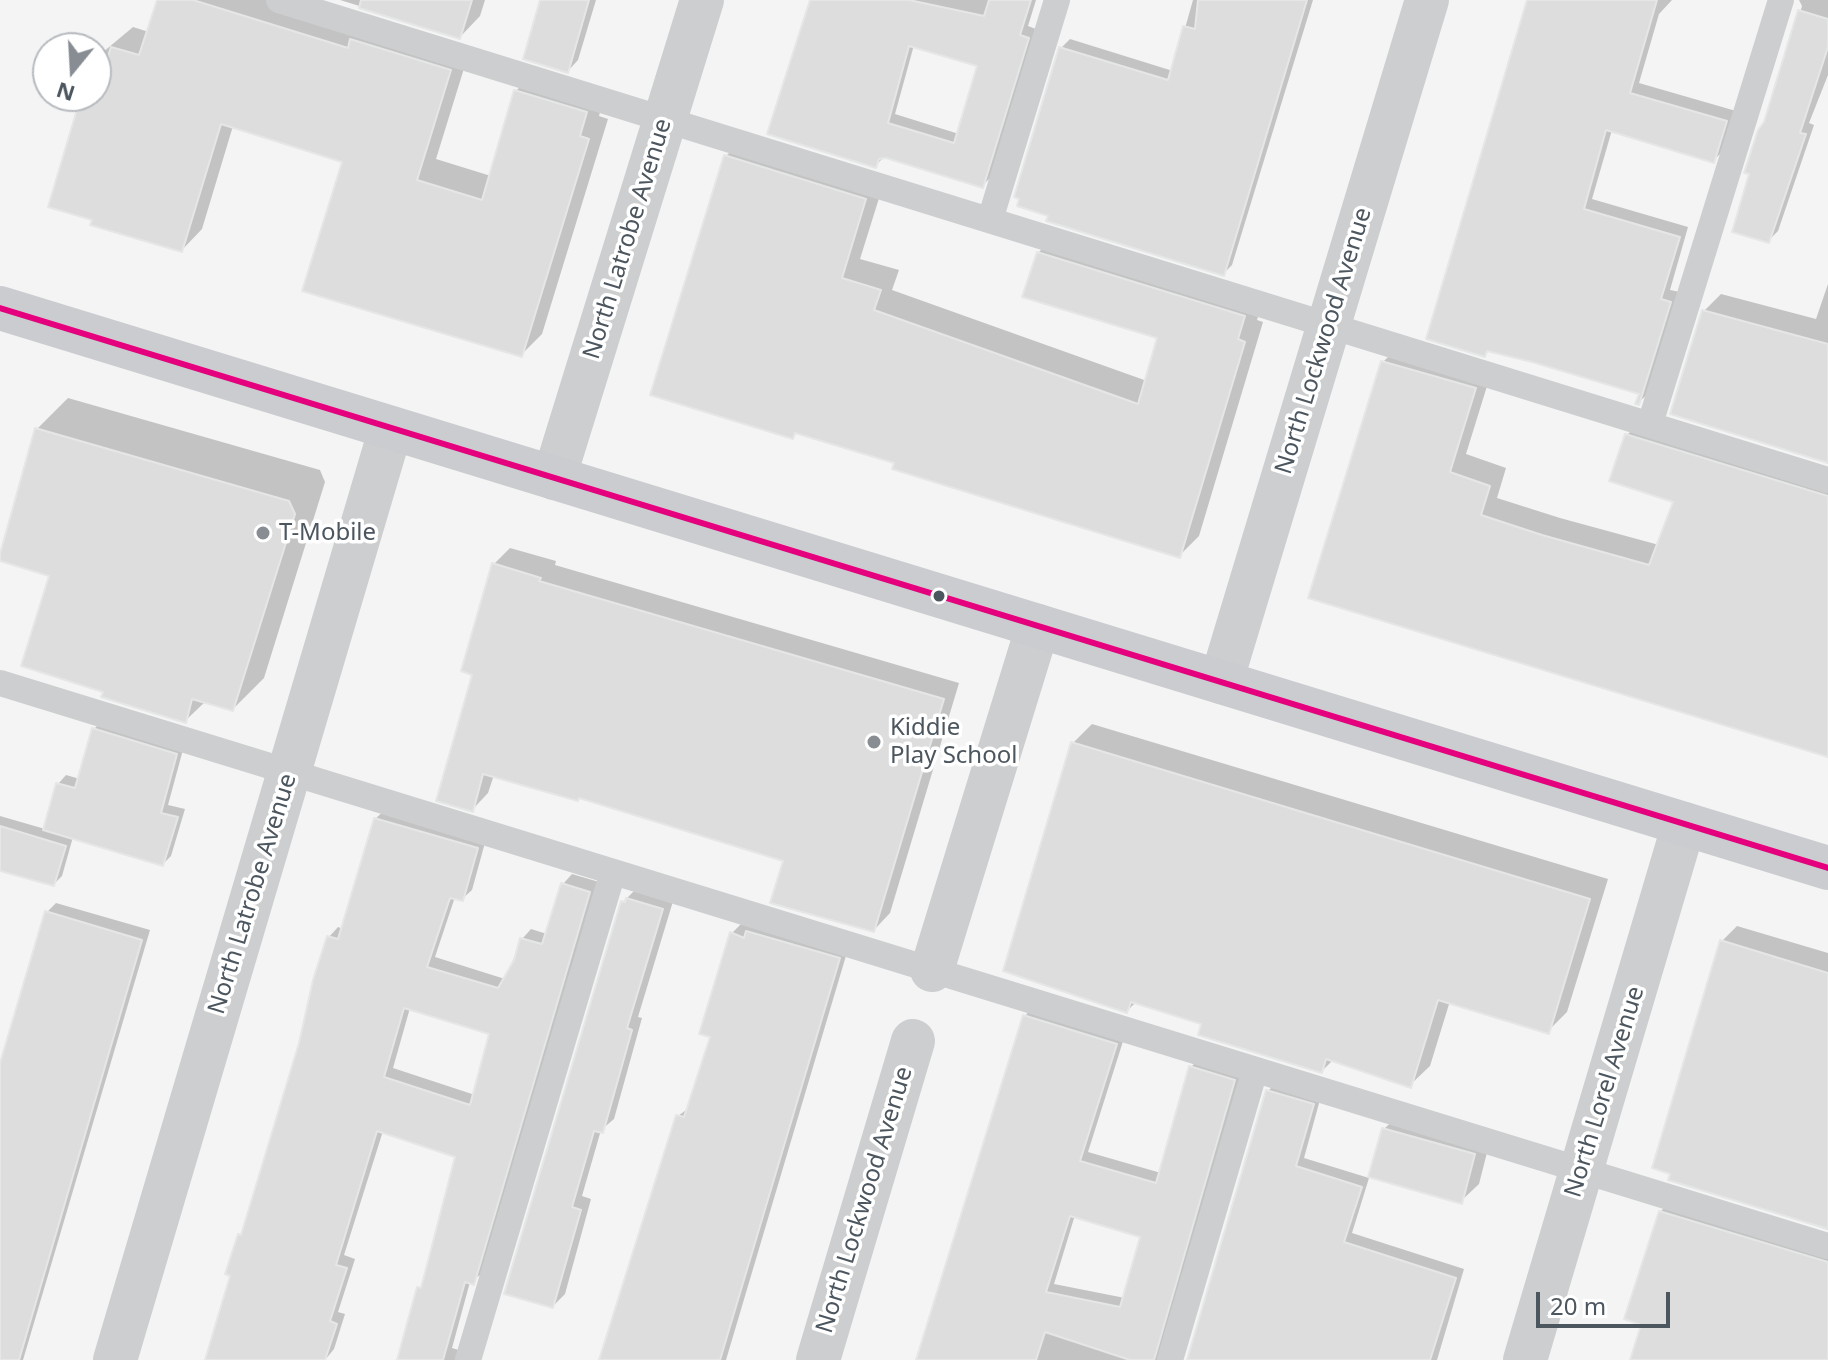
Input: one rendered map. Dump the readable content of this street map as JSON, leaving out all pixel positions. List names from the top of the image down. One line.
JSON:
{"streets":{"street":["North Latrobe Avenue","North Lockwood Avenue","North Lorel Avenue"]},"places":["T-Mobile","Kiddie Play School"],"scale_bar":"20 m","north":"bottom"}
